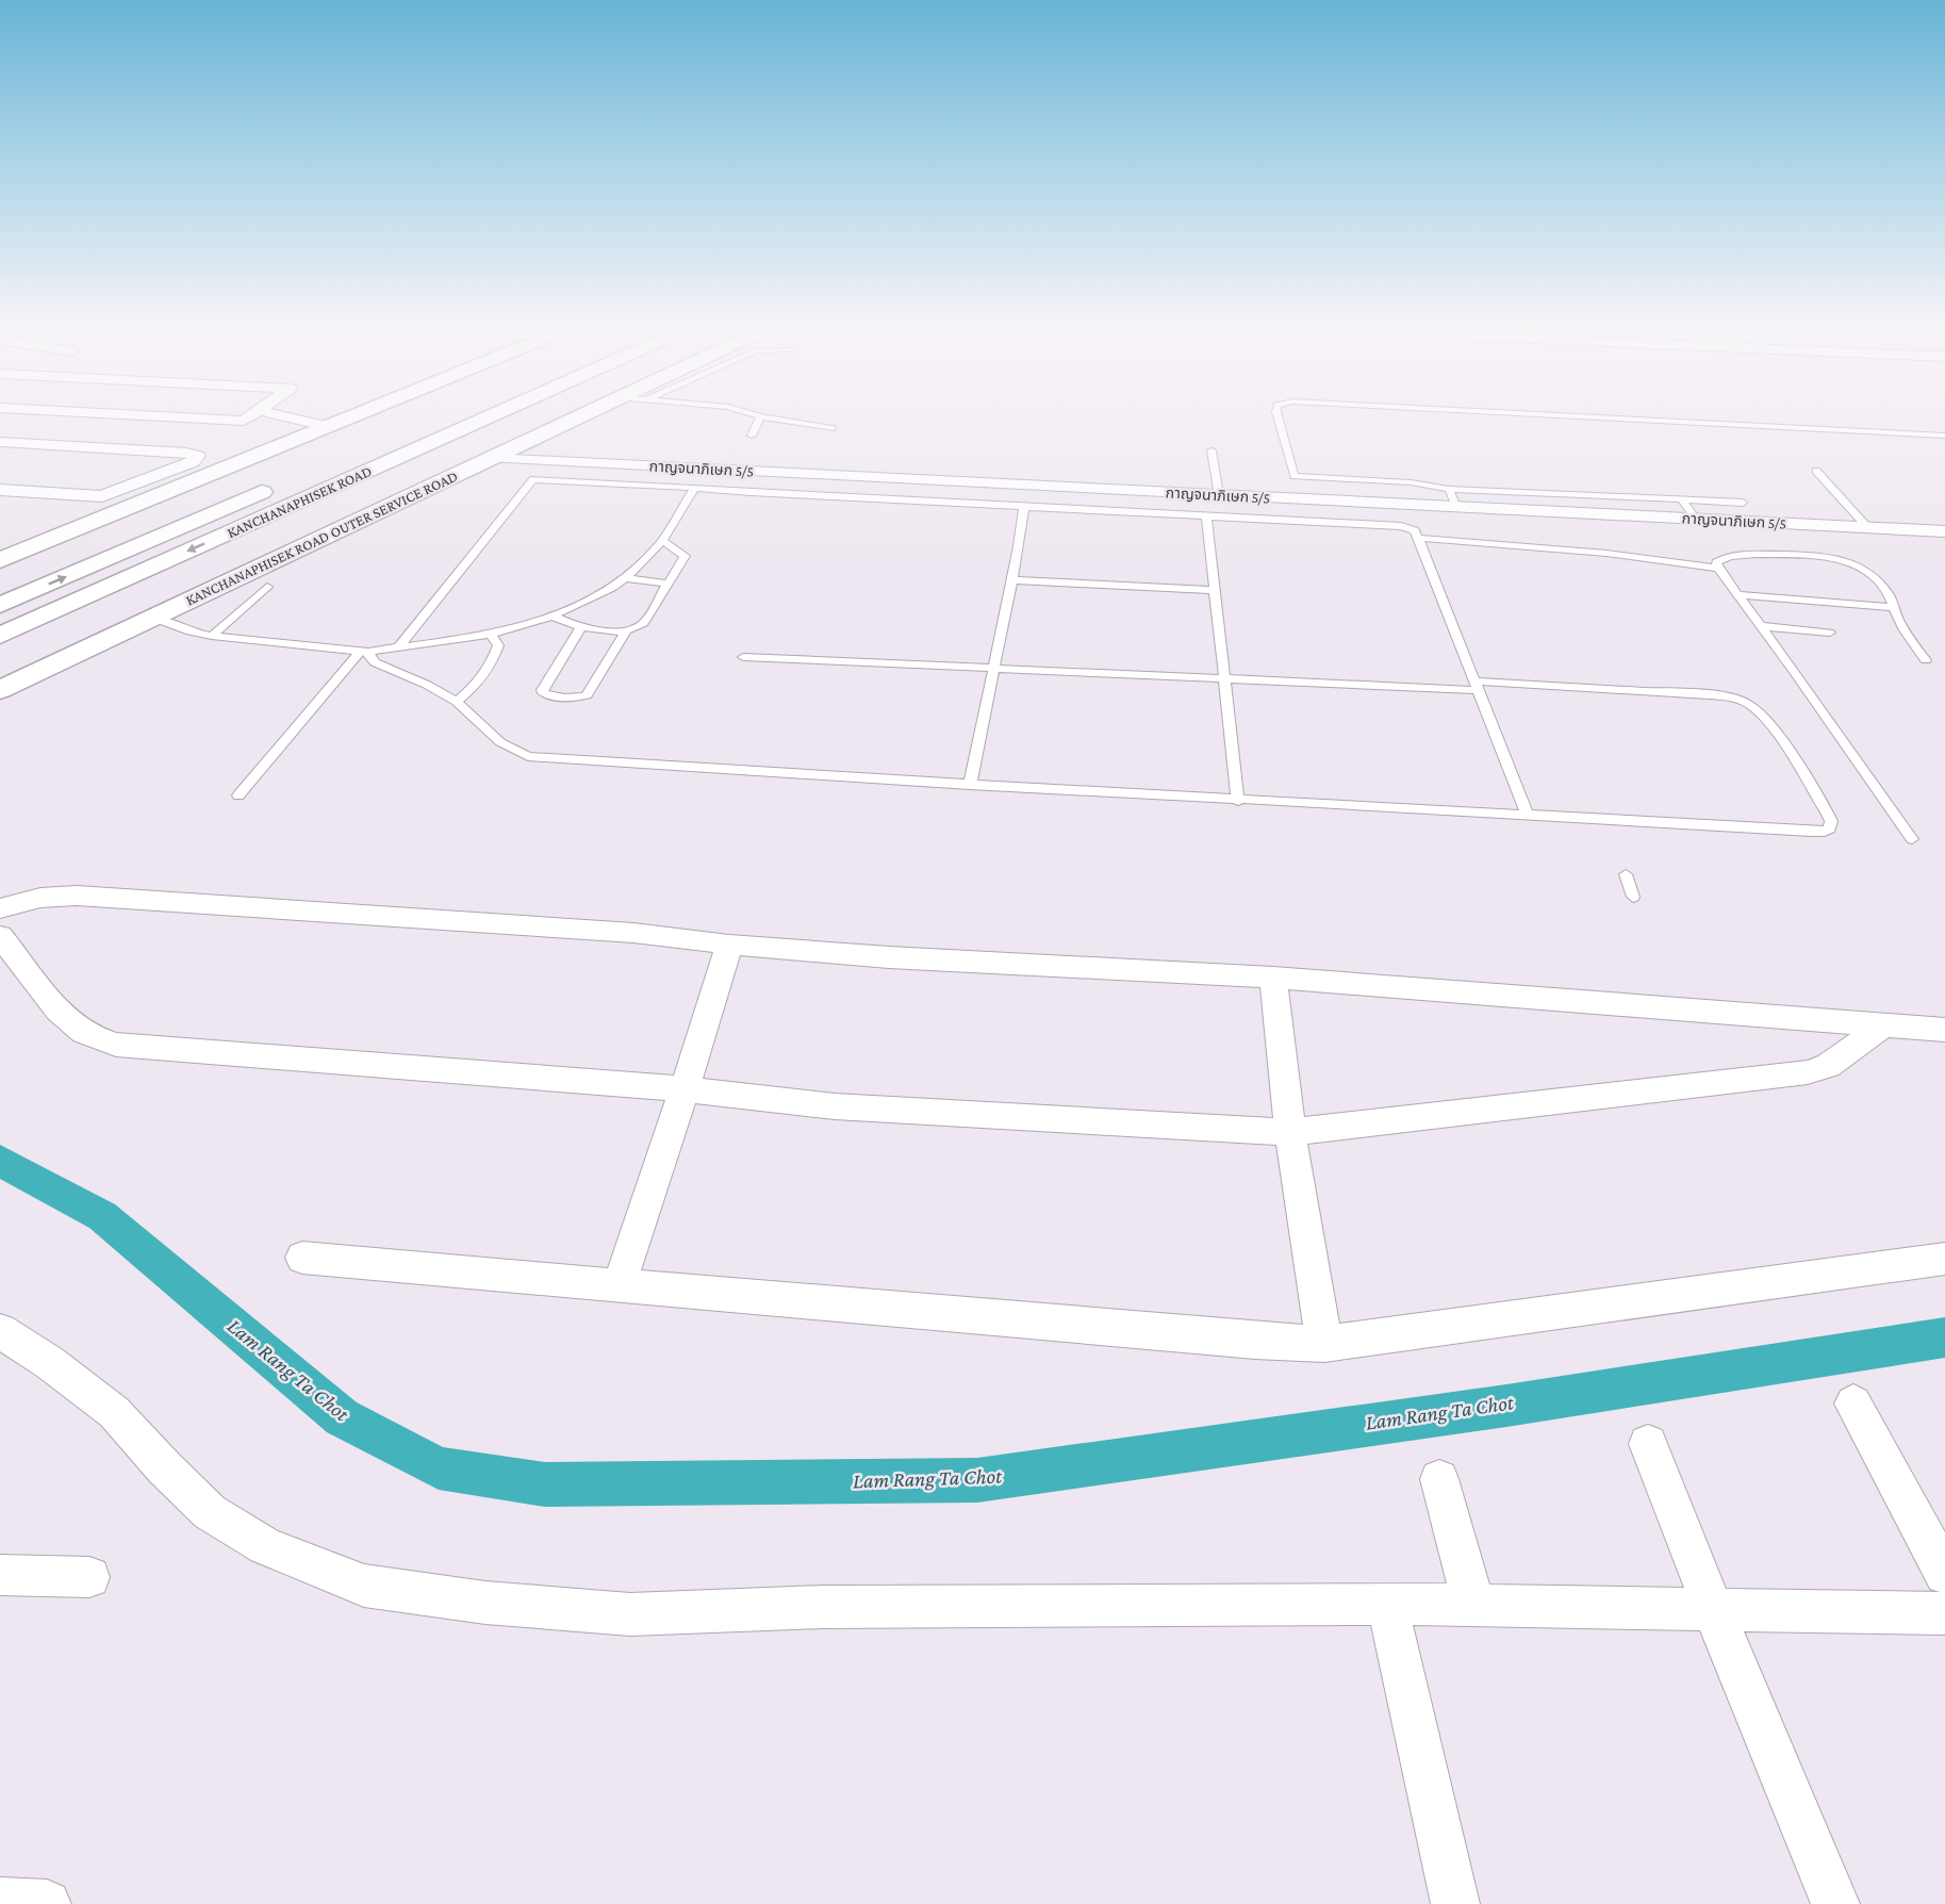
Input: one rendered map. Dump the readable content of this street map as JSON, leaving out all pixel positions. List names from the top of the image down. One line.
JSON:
{"streets":{"main road":["KANCHANAPHISEK ROAD","KANCHANAPHISEK ROAD OUTER SERVICE ROAD"],"street":["กาญจนาภิเษก 5/5"]},"crossings":[["กาญจนาภิเษก 5/5","KANCHANAPHISEK ROAD OUTER SERVICE ROAD"]],"water":["Lam Rang Ta Chot"]}
